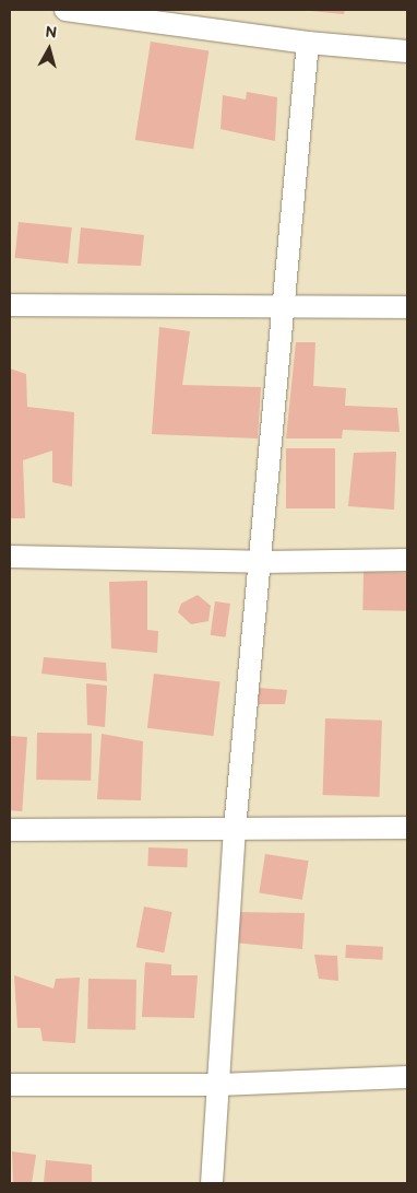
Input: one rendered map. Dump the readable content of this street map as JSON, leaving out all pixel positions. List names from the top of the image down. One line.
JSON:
{"north":"top"}
